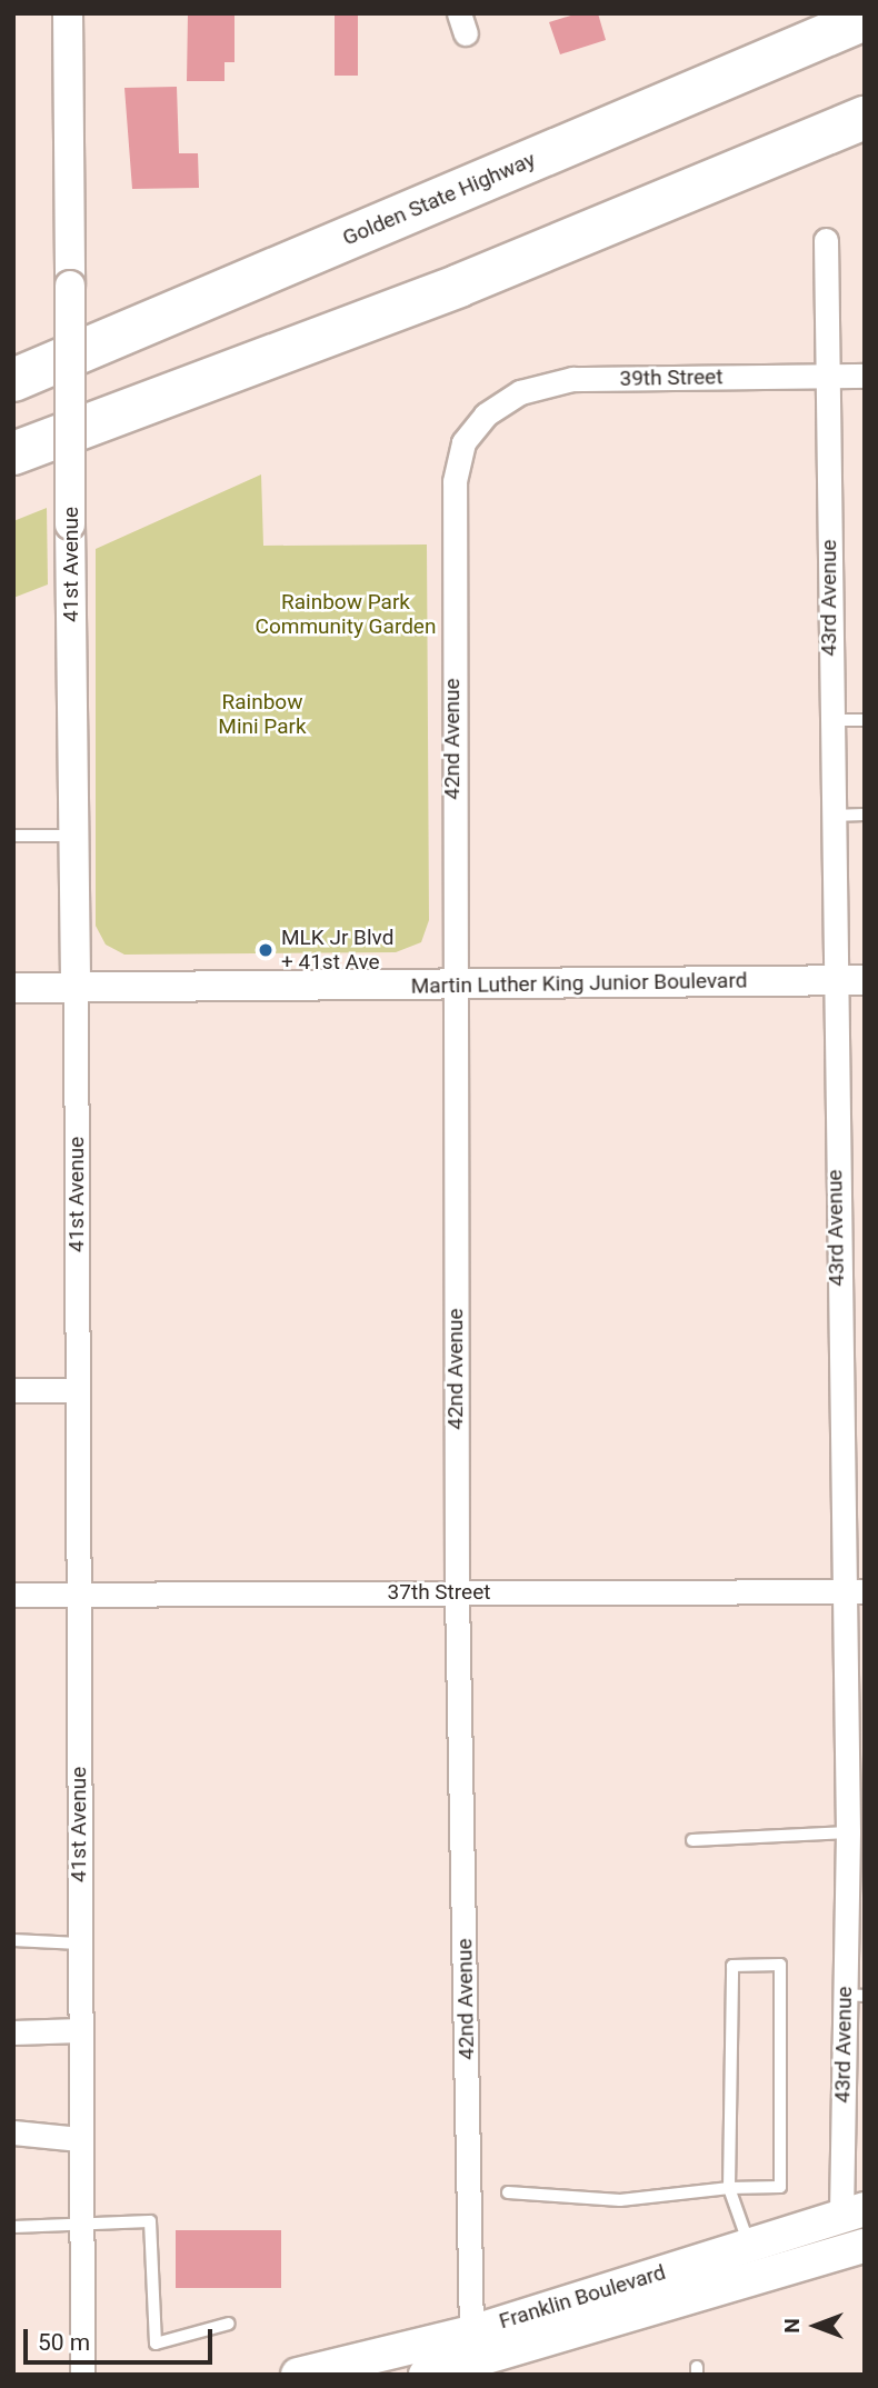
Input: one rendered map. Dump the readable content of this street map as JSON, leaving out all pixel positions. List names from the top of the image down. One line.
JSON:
{"streets":{"highway":["Golden State Highway"],"main road":["Franklin Boulevard"],"street":["39th Street","41st Avenue","43rd Avenue","42nd Avenue","Martin Luther King Junior Boulevard","37th Street"]},"crossings":[["39th Street","43rd Avenue"],["39th Street","42nd Avenue"],["41st Avenue","Martin Luther King Junior Boulevard"],["41st Avenue","37th Street"],["43rd Avenue","Martin Luther King Junior Boulevard"],["43rd Avenue","37th Street"],["43rd Avenue","Franklin Boulevard"],["42nd Avenue","Martin Luther King Junior Boulevard"],["42nd Avenue","37th Street"],["42nd Avenue","Franklin Boulevard"]],"parks":["Rainbow Park Community Garden","Rainbow Mini Park"],"places":["MLK Jr Blvd + 41st Ave"],"scale_bar":"50 m","north":"left"}
